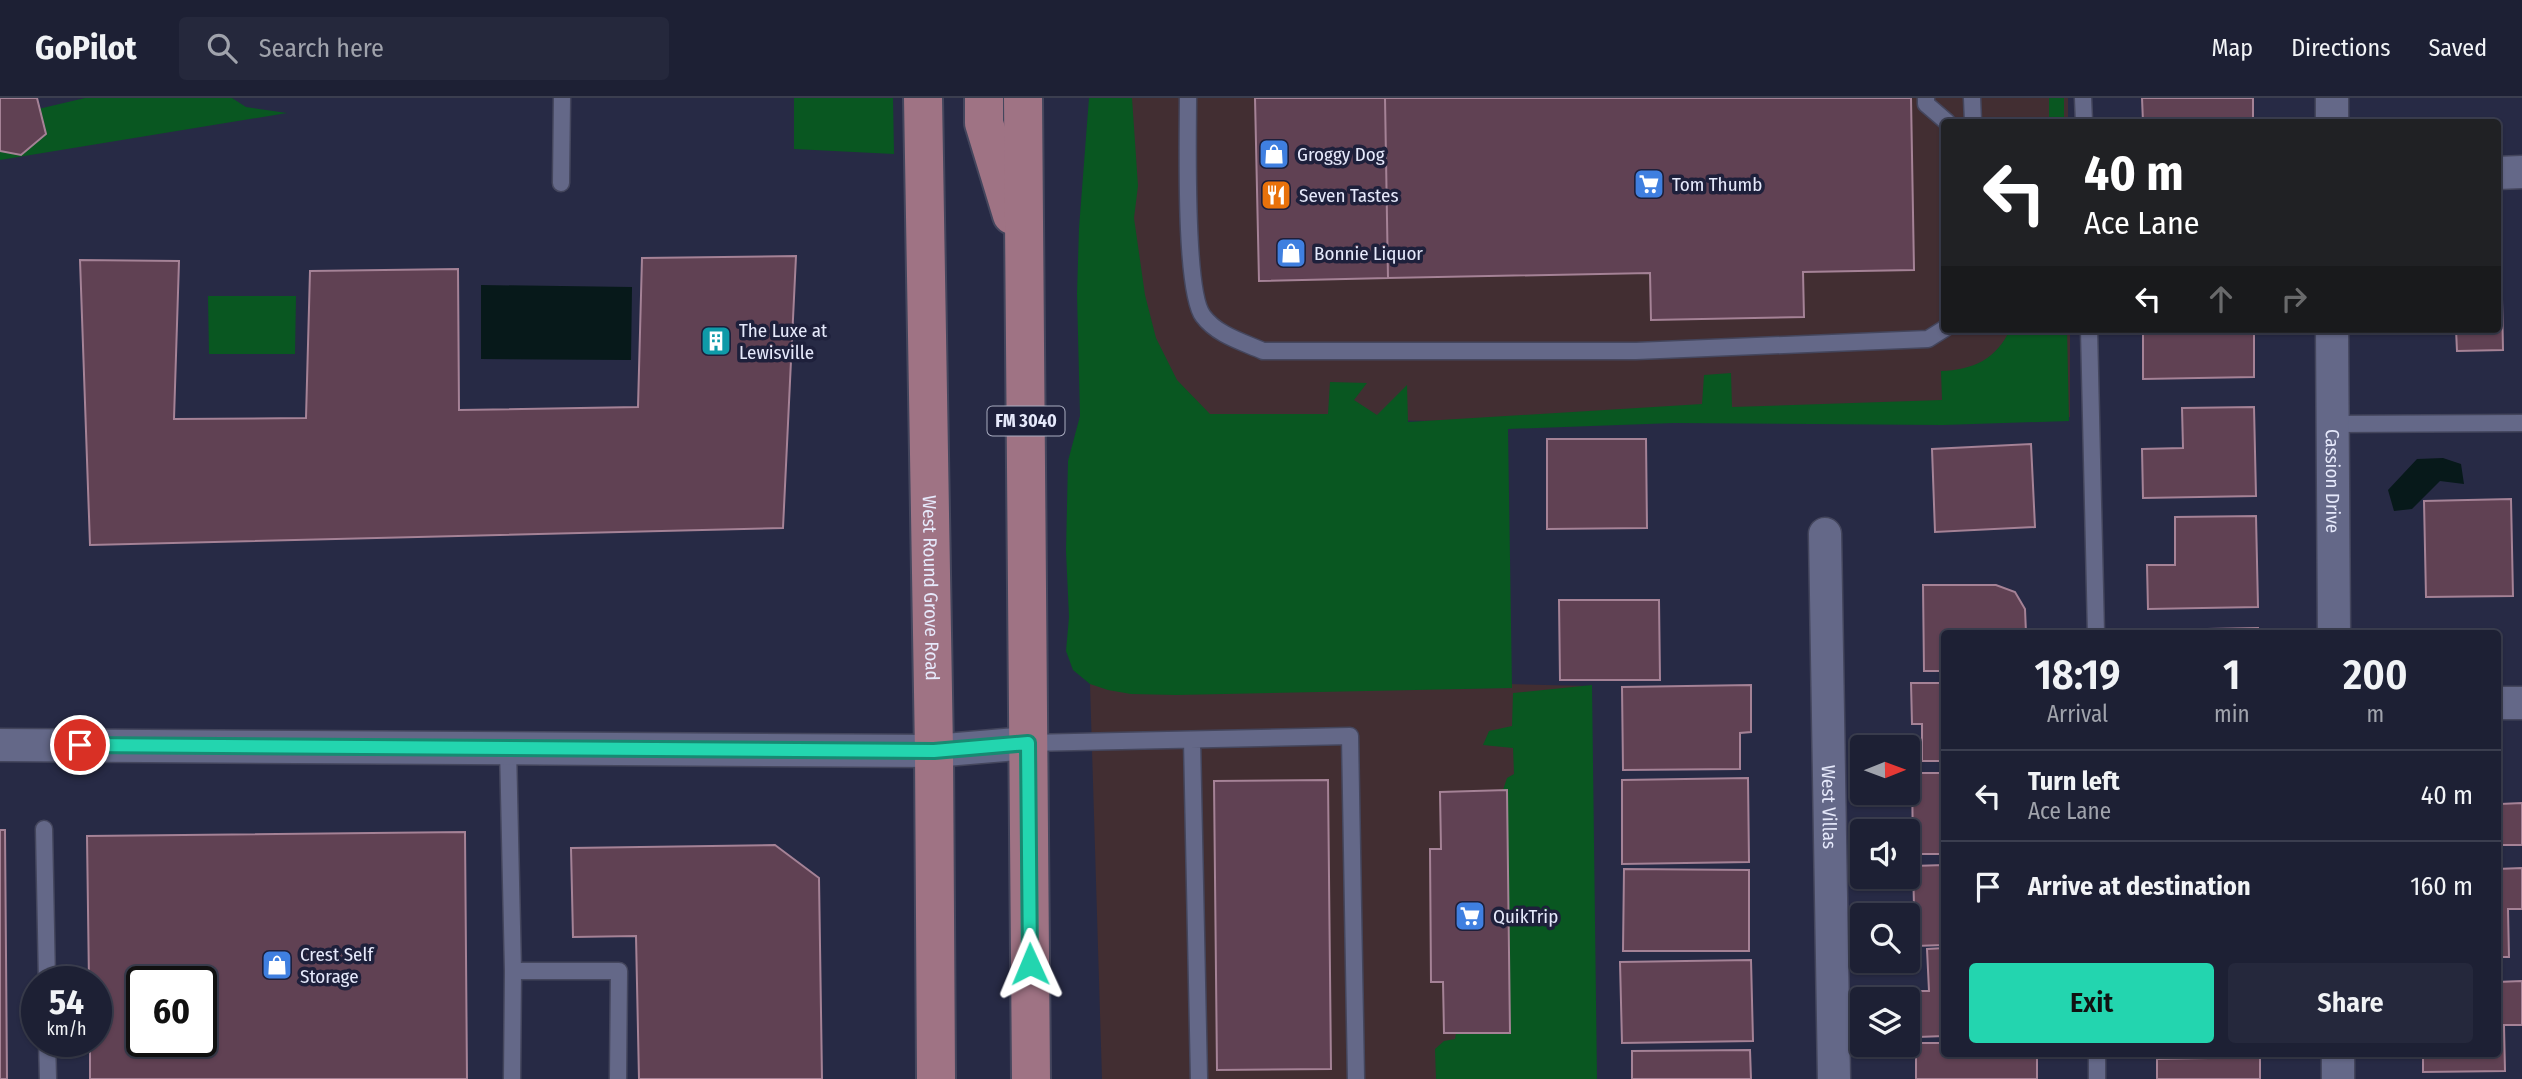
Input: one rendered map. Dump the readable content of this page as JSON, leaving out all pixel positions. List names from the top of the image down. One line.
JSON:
{"streets":{"main road":["FM 3040","West Round Grove Road"],"street":["Cassion Drive","West Villas"]},"places":{"shop":["Groggy Dog","Bonnie Liquor","Crest Self Storage"],"supermarket":["Tom Thumb","QuikTrip"],"restaurant":["Seven Tastes"],"building":["The Luxe at Lewisville"]},"north":"right","page":{"header":"GoPilot","search":"Search here","nav":["Map","Directions","Saved"],"turn":["40 m","Ace Lane"],"eta":["18:19","Arrival","1","min","200","m"],"list":[{"name":"Turn left","note":"Ace Lane","value":"40 m"},{"name":"Arrive at destination","value":"160 m"}],"buttons":["Exit","Share"],"speed":"54 km/h","limit":"60"}}
